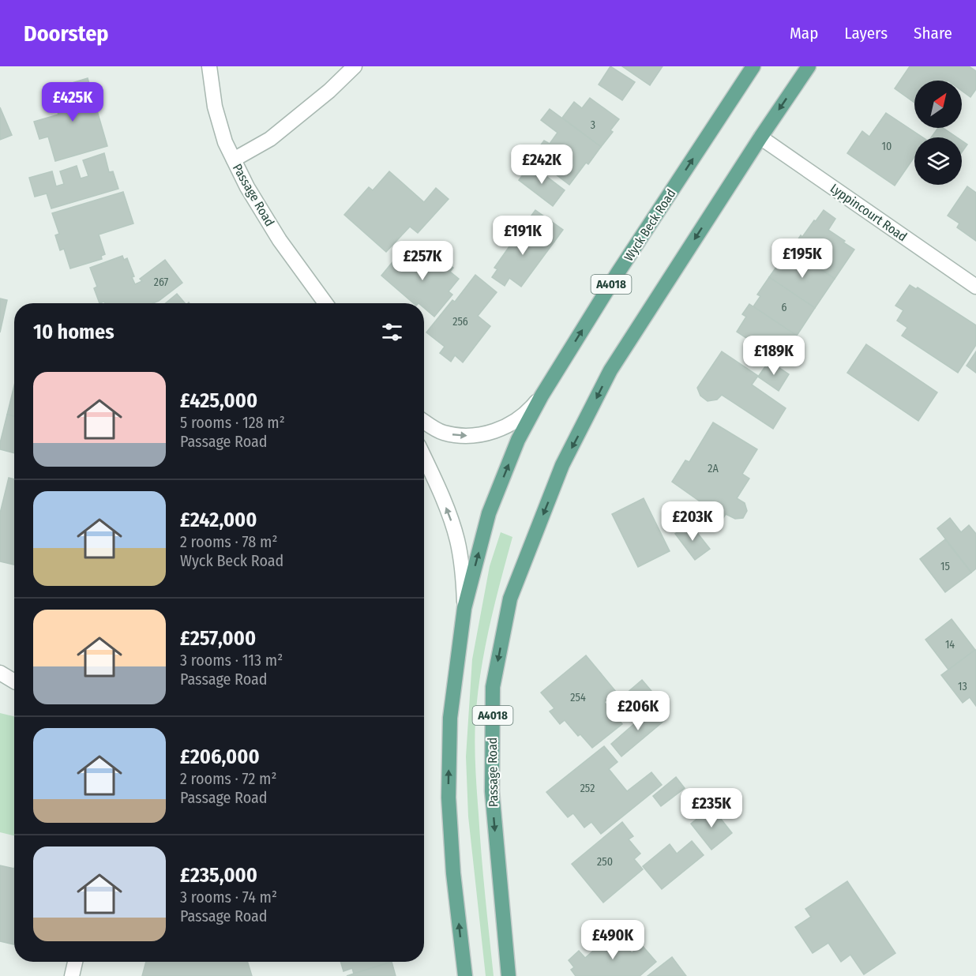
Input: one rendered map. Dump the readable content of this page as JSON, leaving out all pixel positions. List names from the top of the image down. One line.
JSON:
{"streets":{"main road":["Passage Road","Wyck Beck Road","A4018"],"street":["Lyppincourt Road"]},"crossings":[["Passage Road","Lyppincourt Road"],["Passage Road","A4018"],["Lyppincourt Road","A4018"],["Wyck Beck Road","A4018"]],"one_way":["Passage Road","Wyck Beck Road"],"house_numbers":["3","10","267","6","256","2A","15","14","13","254","252","250"],"north":"top right","page":{"header":"Doorstep","nav":["Map","Layers","Share"],"price":["£425K","£242K","£191K","£195K","£257K","£189K","£203K","£206K","£235K","£490K"],"heading":"10 homes","list":[{"name":"£425,000","note":"5 rooms · 128 m² · Passage Road"},{"name":"£242,000","note":"2 rooms · 78 m² · Wyck Beck Road"},{"name":"£257,000","note":"3 rooms · 113 m² · Passage Road"},{"name":"£206,000","note":"2 rooms · 72 m² · Passage Road"},{"name":"£235,000","note":"3 rooms · 74 m² · Passage Road"}]}}
